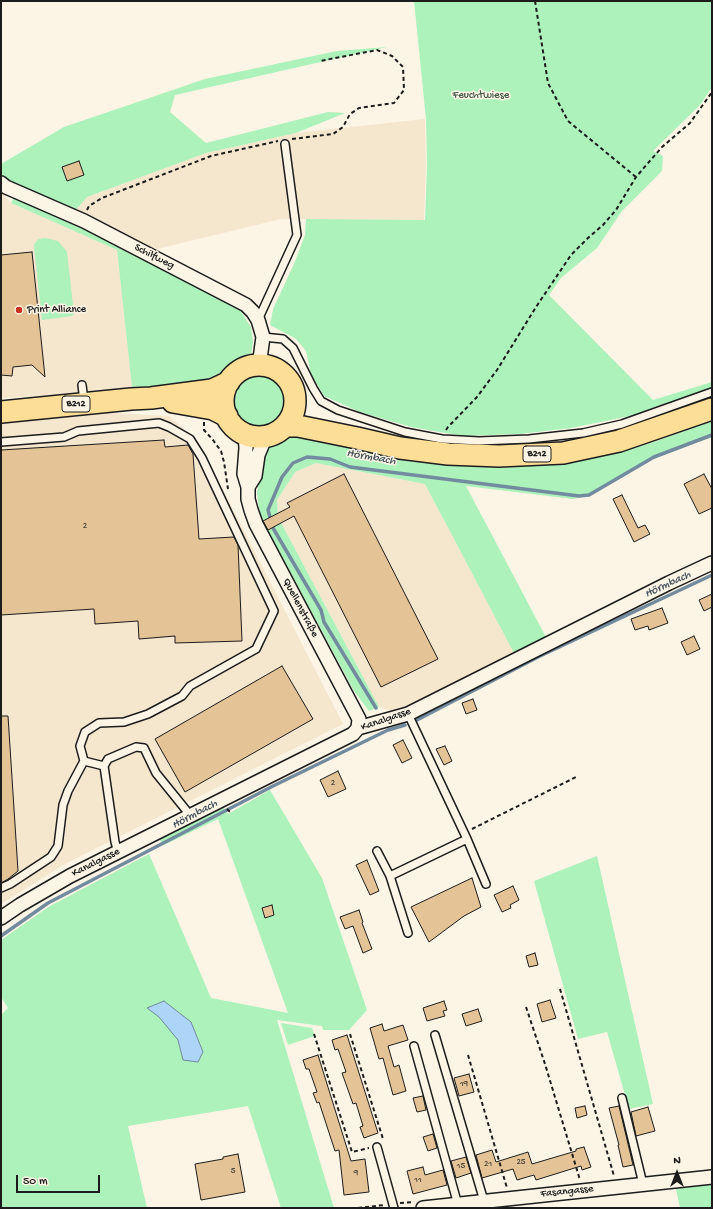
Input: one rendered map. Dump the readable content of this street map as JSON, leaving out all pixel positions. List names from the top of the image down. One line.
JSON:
{"streets":{"main road":["B212"],"street":["Schilfweg","Quellenstraße","Kanalgasse","Fasangasse"]},"crossings":[["Schilfweg","B212"],["Schilfweg","Quellenstraße"],["B212","Quellenstraße"],["Quellenstraße","Kanalgasse"]],"water":["Hörmbach"],"parks":["Feuchtwiese"],"places":["Print Alliance"],"house_numbers":["2","2","19","25","21","15","5","9","11"],"scale_bar":"50 m","north":"top"}
